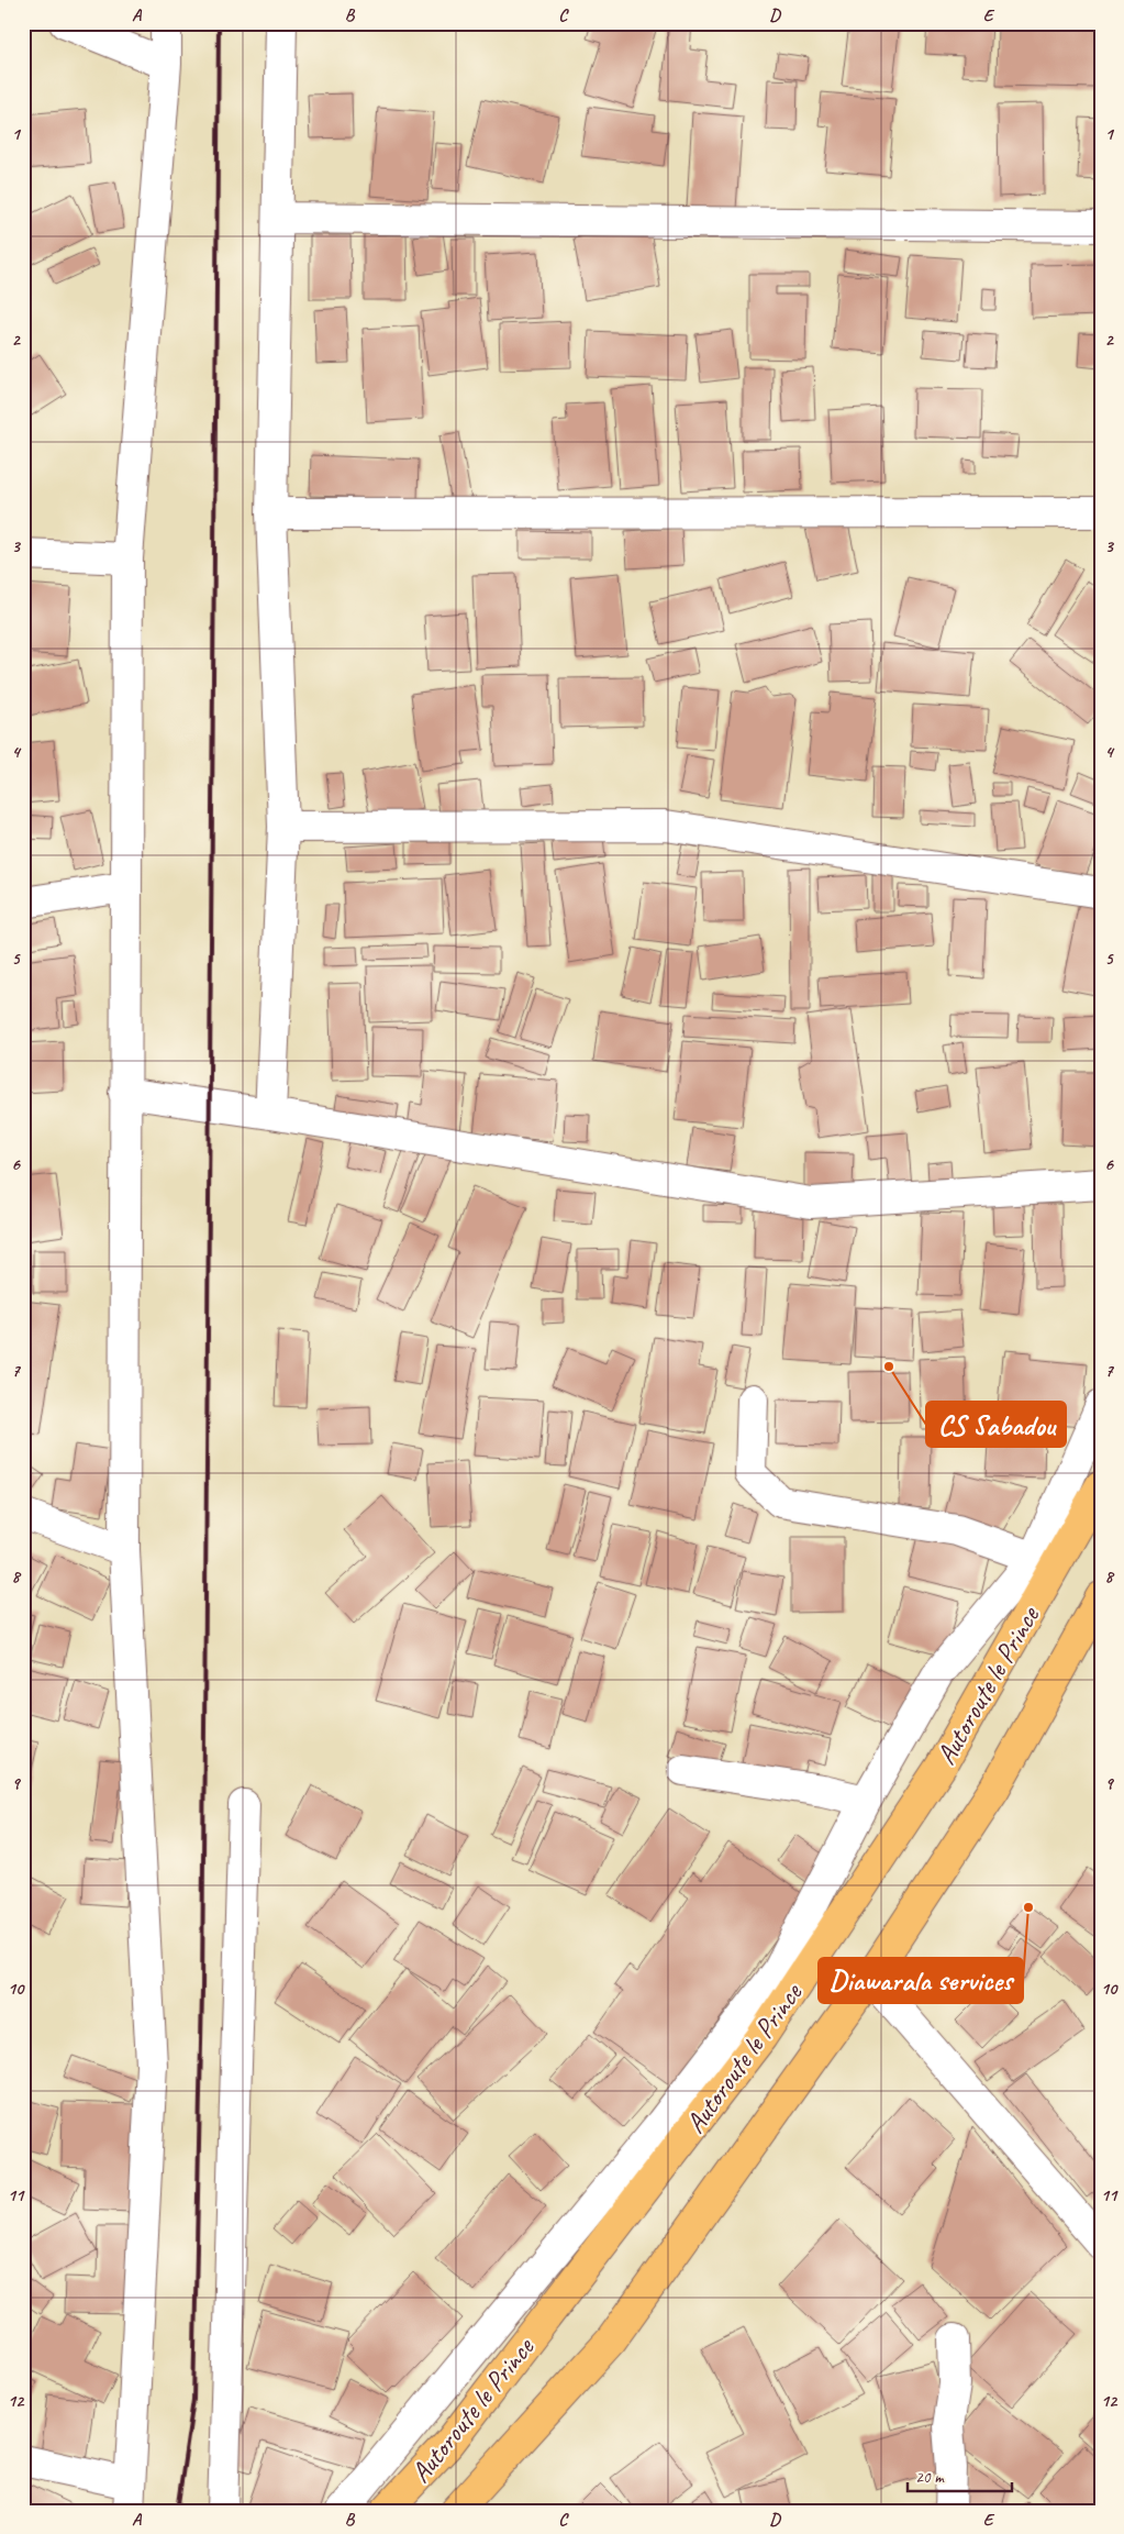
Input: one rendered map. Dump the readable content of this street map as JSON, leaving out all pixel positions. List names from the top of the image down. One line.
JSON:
{"streets":{"main road":["Autoroute le Prince"]},"places":["CS Sabadou","Diawarala services"],"scale_bar":"20 m","grid":{"columns":["A","B","C","D","E"],"rows":["1","2","3","4","5","6","7","8","9","10","11","12"]}}
